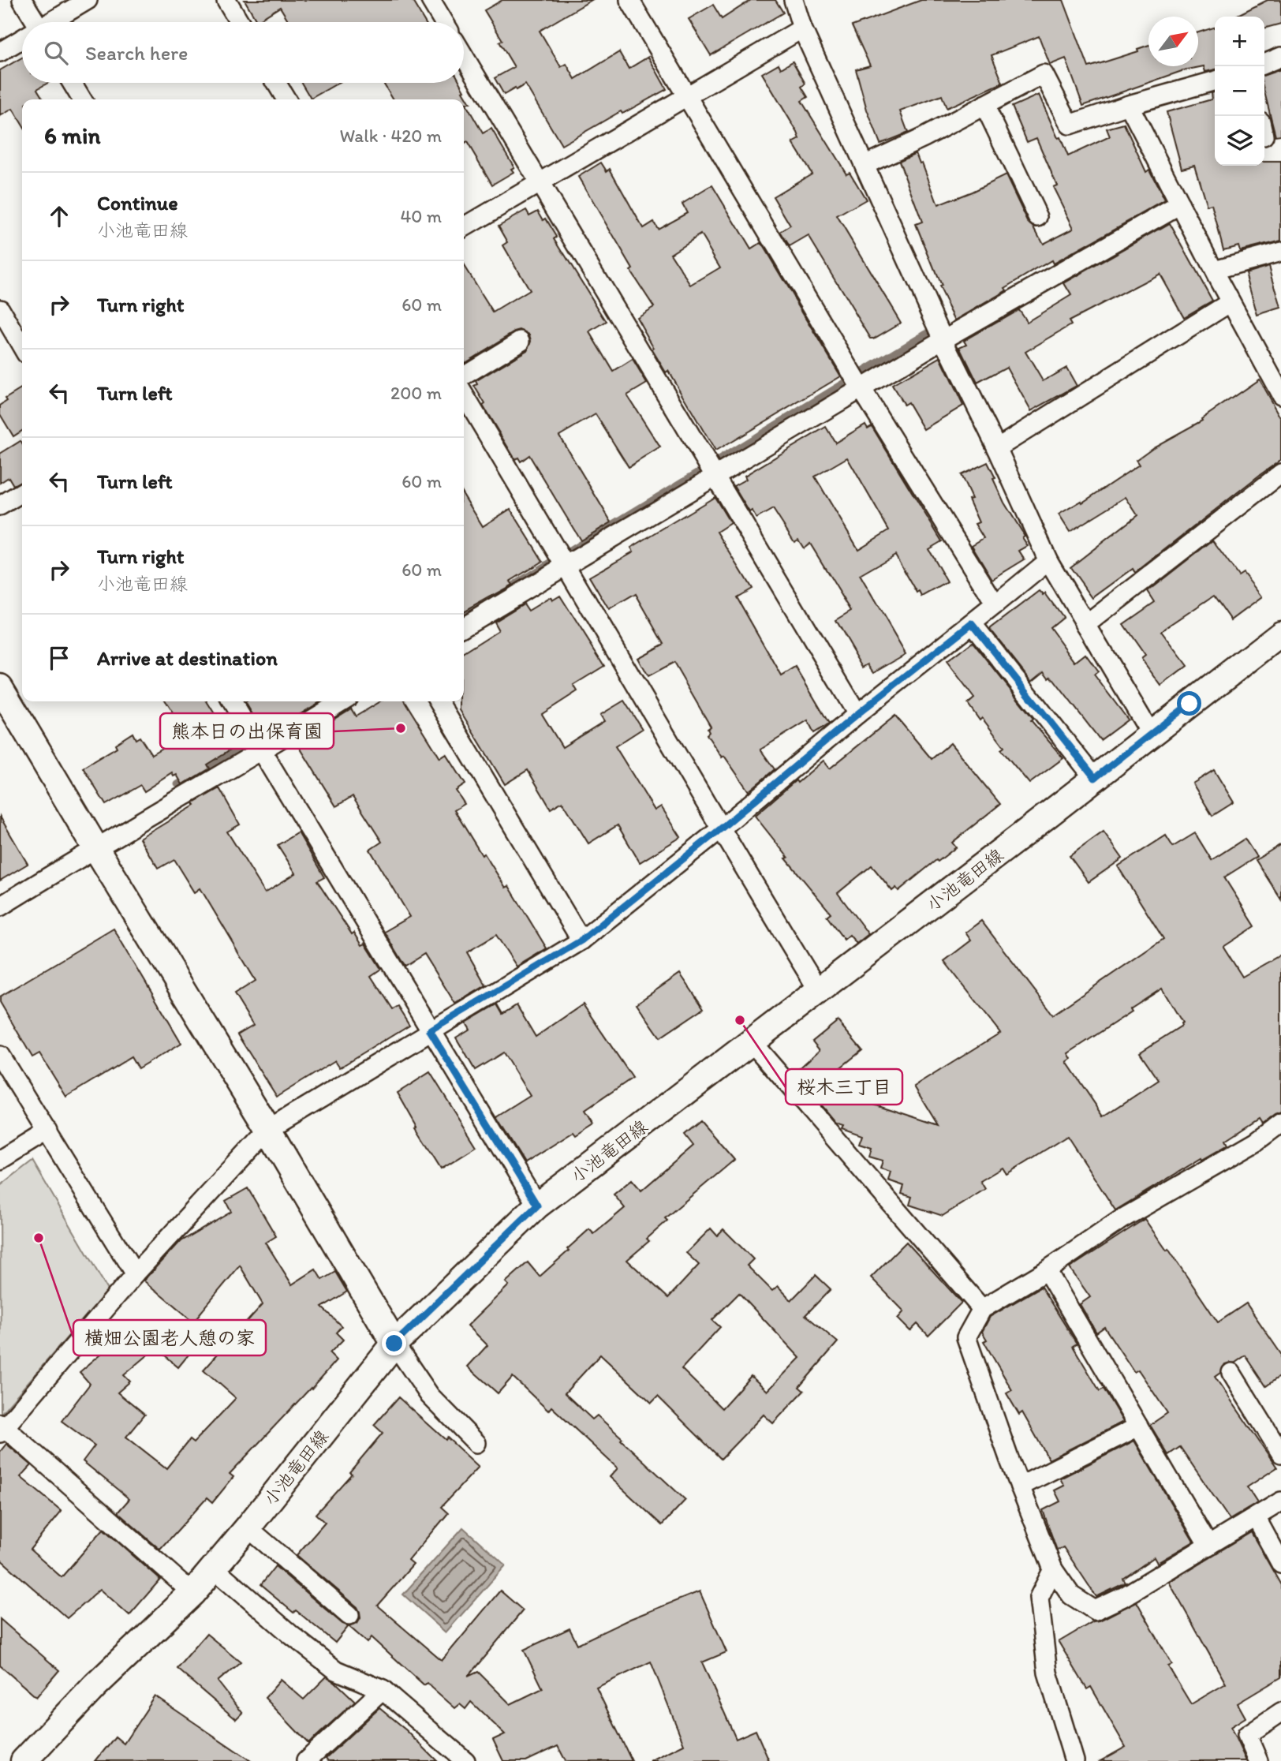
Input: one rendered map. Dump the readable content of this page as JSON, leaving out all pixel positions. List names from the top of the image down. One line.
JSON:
{"streets":{"main road":["小池竜田線"]},"places":["熊本日の出保育園","桜木三丁目","横畑公園老人憩の家"],"north":"top right","page":{"map_buttons":["+","−"],"search":"Search here","heading":["6 min","Walk · 420 m"],"list":[["Continue","小池竜田線","40 m"],["Turn right","60 m"],["Turn left","200 m"],["Turn left","60 m"],["Turn right","小池竜田線","60 m"],"Arrive at destination"]}}
